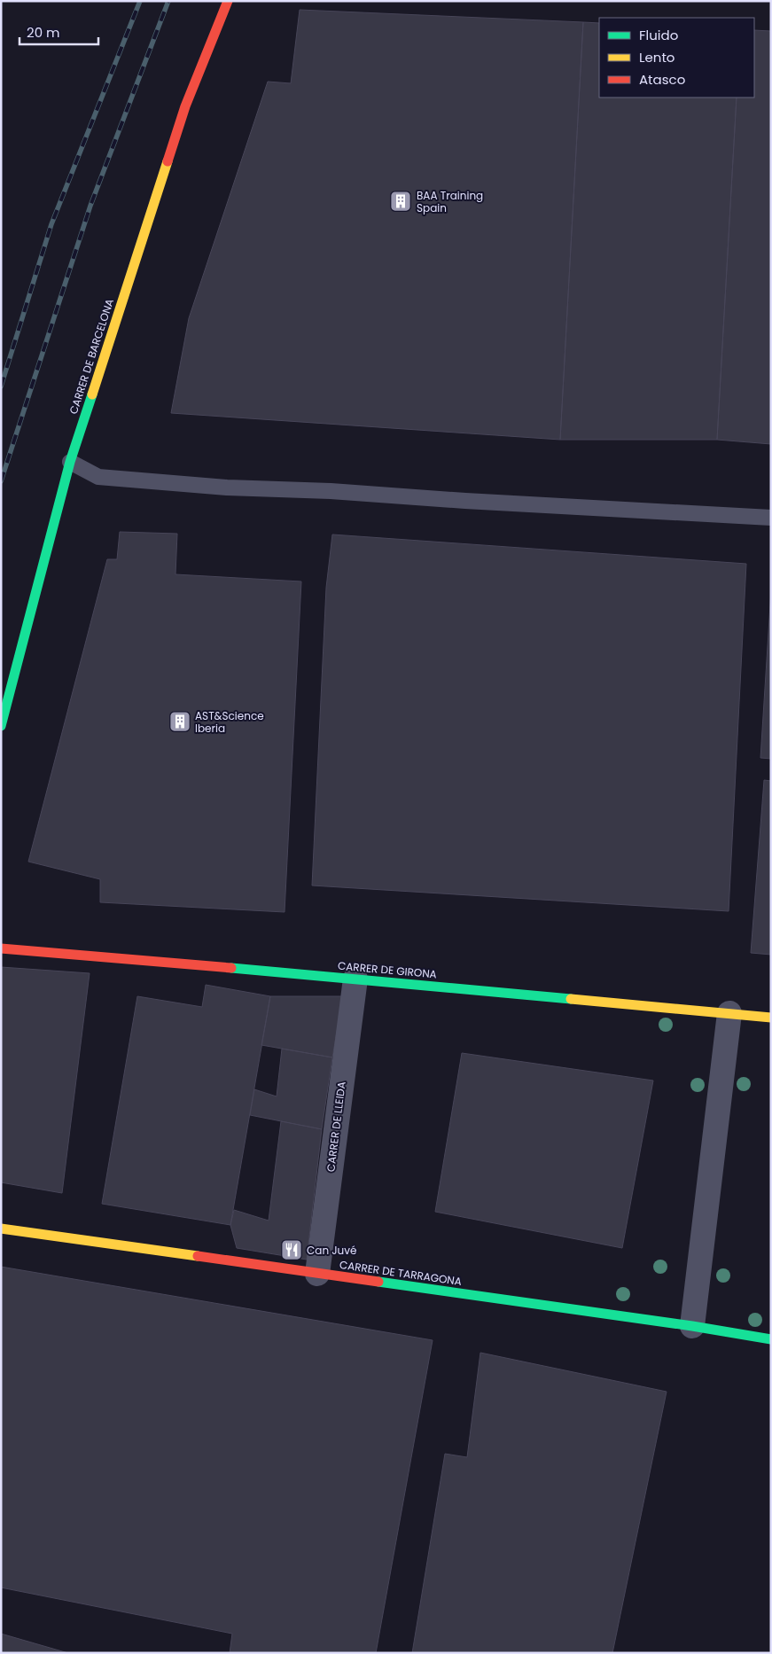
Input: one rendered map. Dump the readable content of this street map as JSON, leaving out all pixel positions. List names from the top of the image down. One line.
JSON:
{"streets":{"street":["CARRER DE BARCELONA","CARRER DE GIRONA","CARRER DE LLEIDA","CARRER DE TARRAGONA"]},"crossings":[["CARRER DE GIRONA","CARRER DE LLEIDA"],["CARRER DE LLEIDA","CARRER DE TARRAGONA"]],"places":{"building":["BAA Training Spain","AST&Science Iberia"],"restaurant":["Can Juvé"]},"legend":["Fluido","Lento","Atasco"],"scale_bar":"20 m"}
